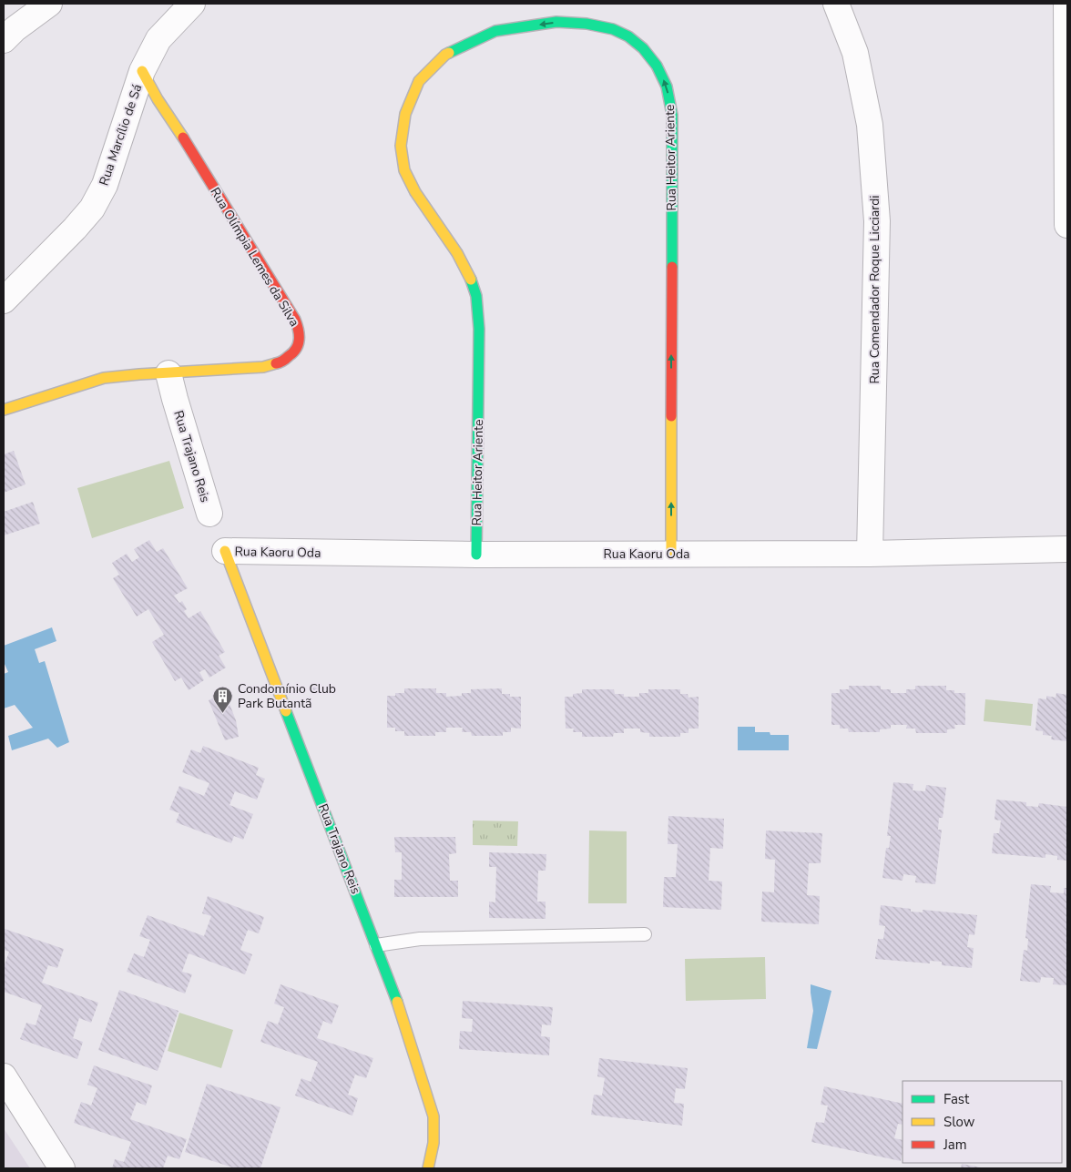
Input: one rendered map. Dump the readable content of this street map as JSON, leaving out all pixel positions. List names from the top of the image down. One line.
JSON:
{"streets":{"street":["Rua Marcílio de Sá","Rua Heitor Ariente","Rua Olímpia Lemes da Silva","Rua Comendador Roque Licciardi","Rua Trajano Reis","Rua Kaoru Oda"]},"crossings":[["Rua Marcílio de Sá","Rua Olímpia Lemes da Silva"],["Rua Heitor Ariente","Rua Kaoru Oda"],["Rua Olímpia Lemes da Silva","Rua Trajano Reis"],["Rua Comendador Roque Licciardi","Rua Kaoru Oda"],["Rua Trajano Reis","Rua Kaoru Oda"]],"places":{"building":["Condomínio Club Park Butantã"]},"legend":["Fast","Slow","Jam"]}
